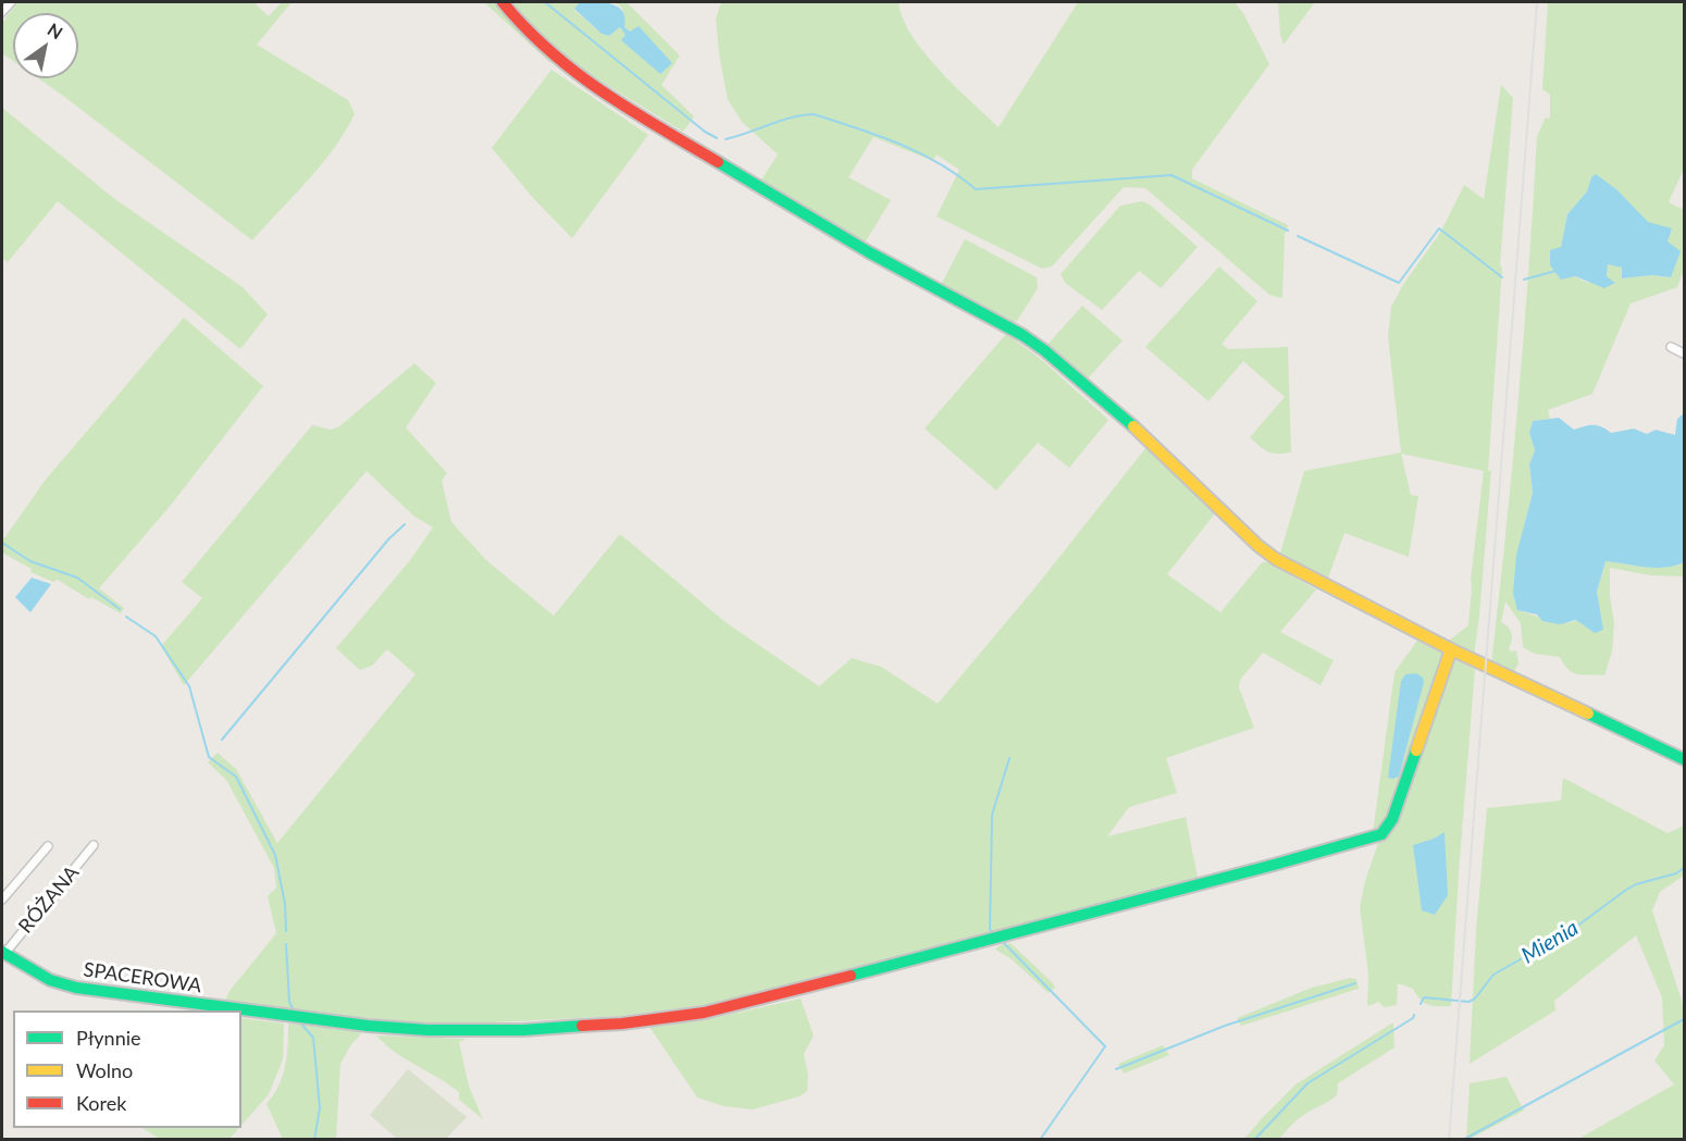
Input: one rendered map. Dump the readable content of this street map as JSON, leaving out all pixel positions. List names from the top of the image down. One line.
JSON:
{"streets":{"street":["RÓŻANA","SPACEROWA"]},"crossings":[["RÓŻANA","SPACEROWA"]],"water":["Mienia"],"legend":["Płynnie","Wolno","Korek"],"north":"top right"}
